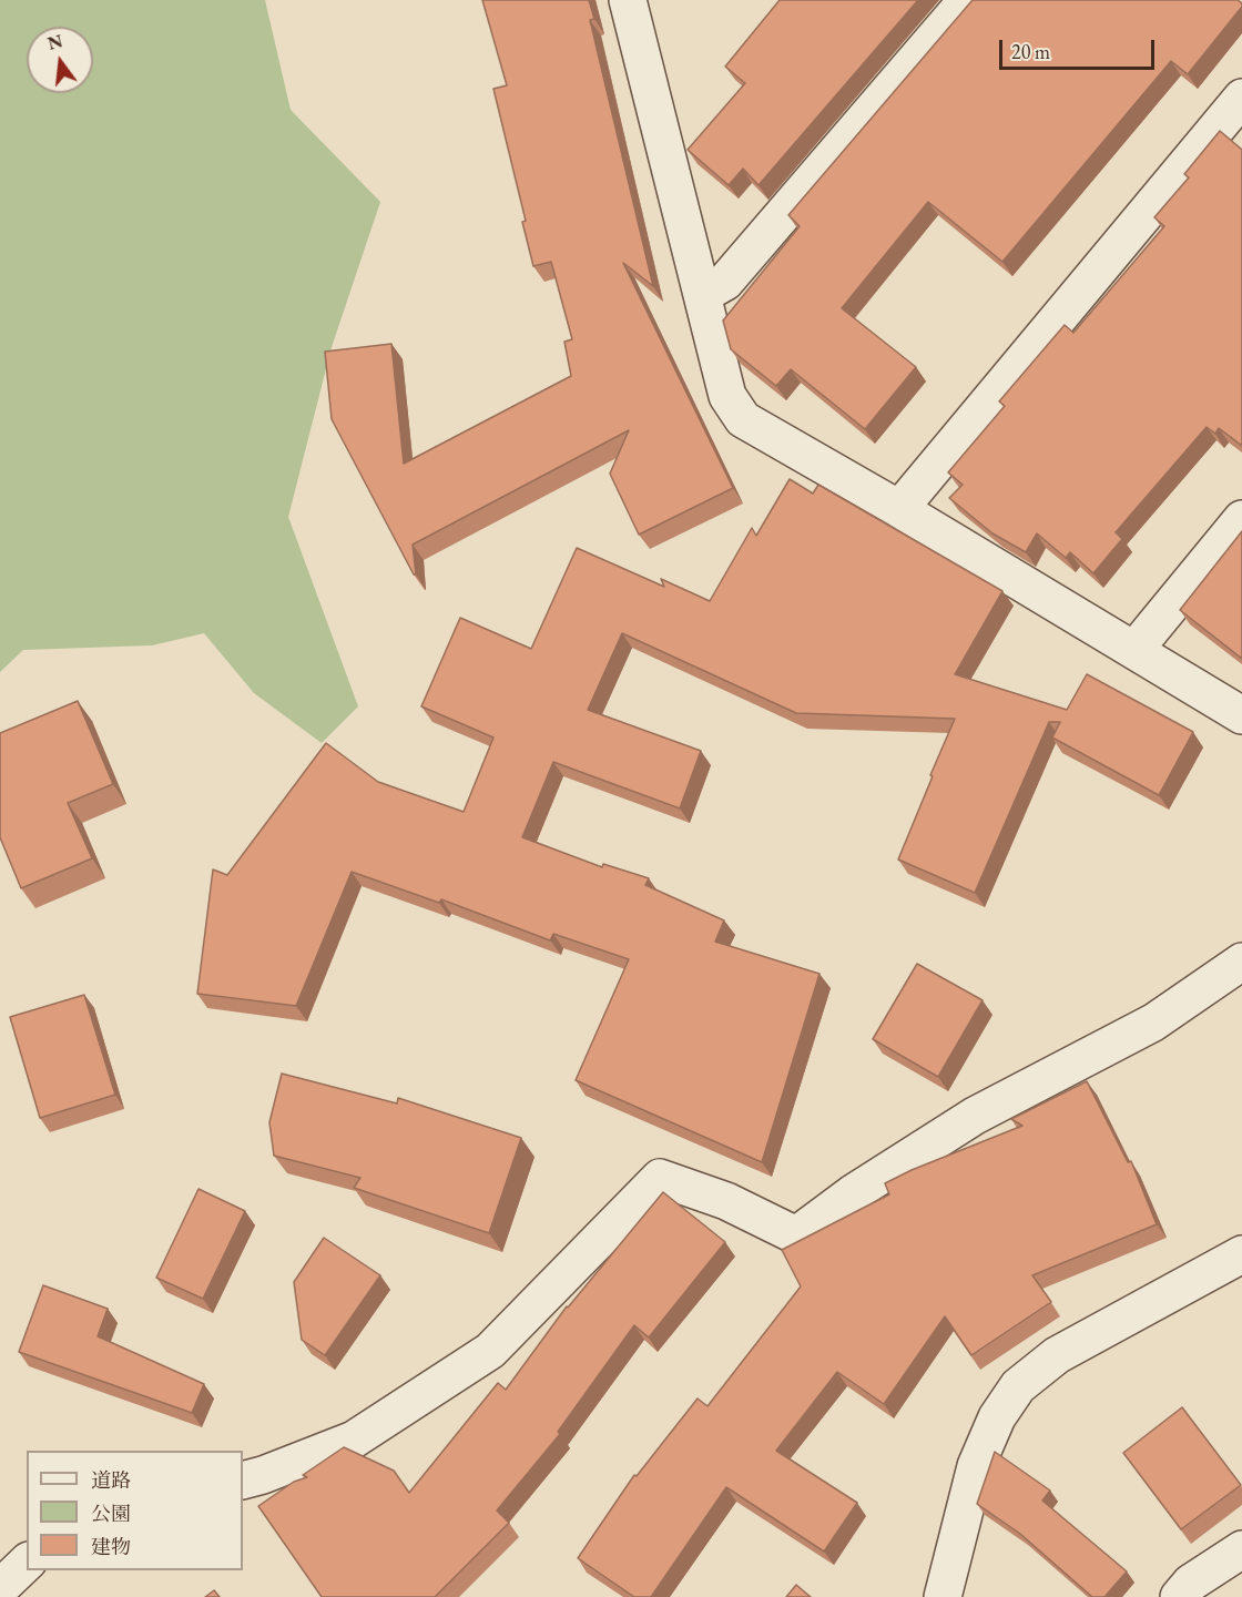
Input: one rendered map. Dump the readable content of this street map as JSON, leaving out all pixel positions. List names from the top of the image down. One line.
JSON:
{"legend":["道路","公園","建物"],"scale_bar":"20 m","north":"top"}
